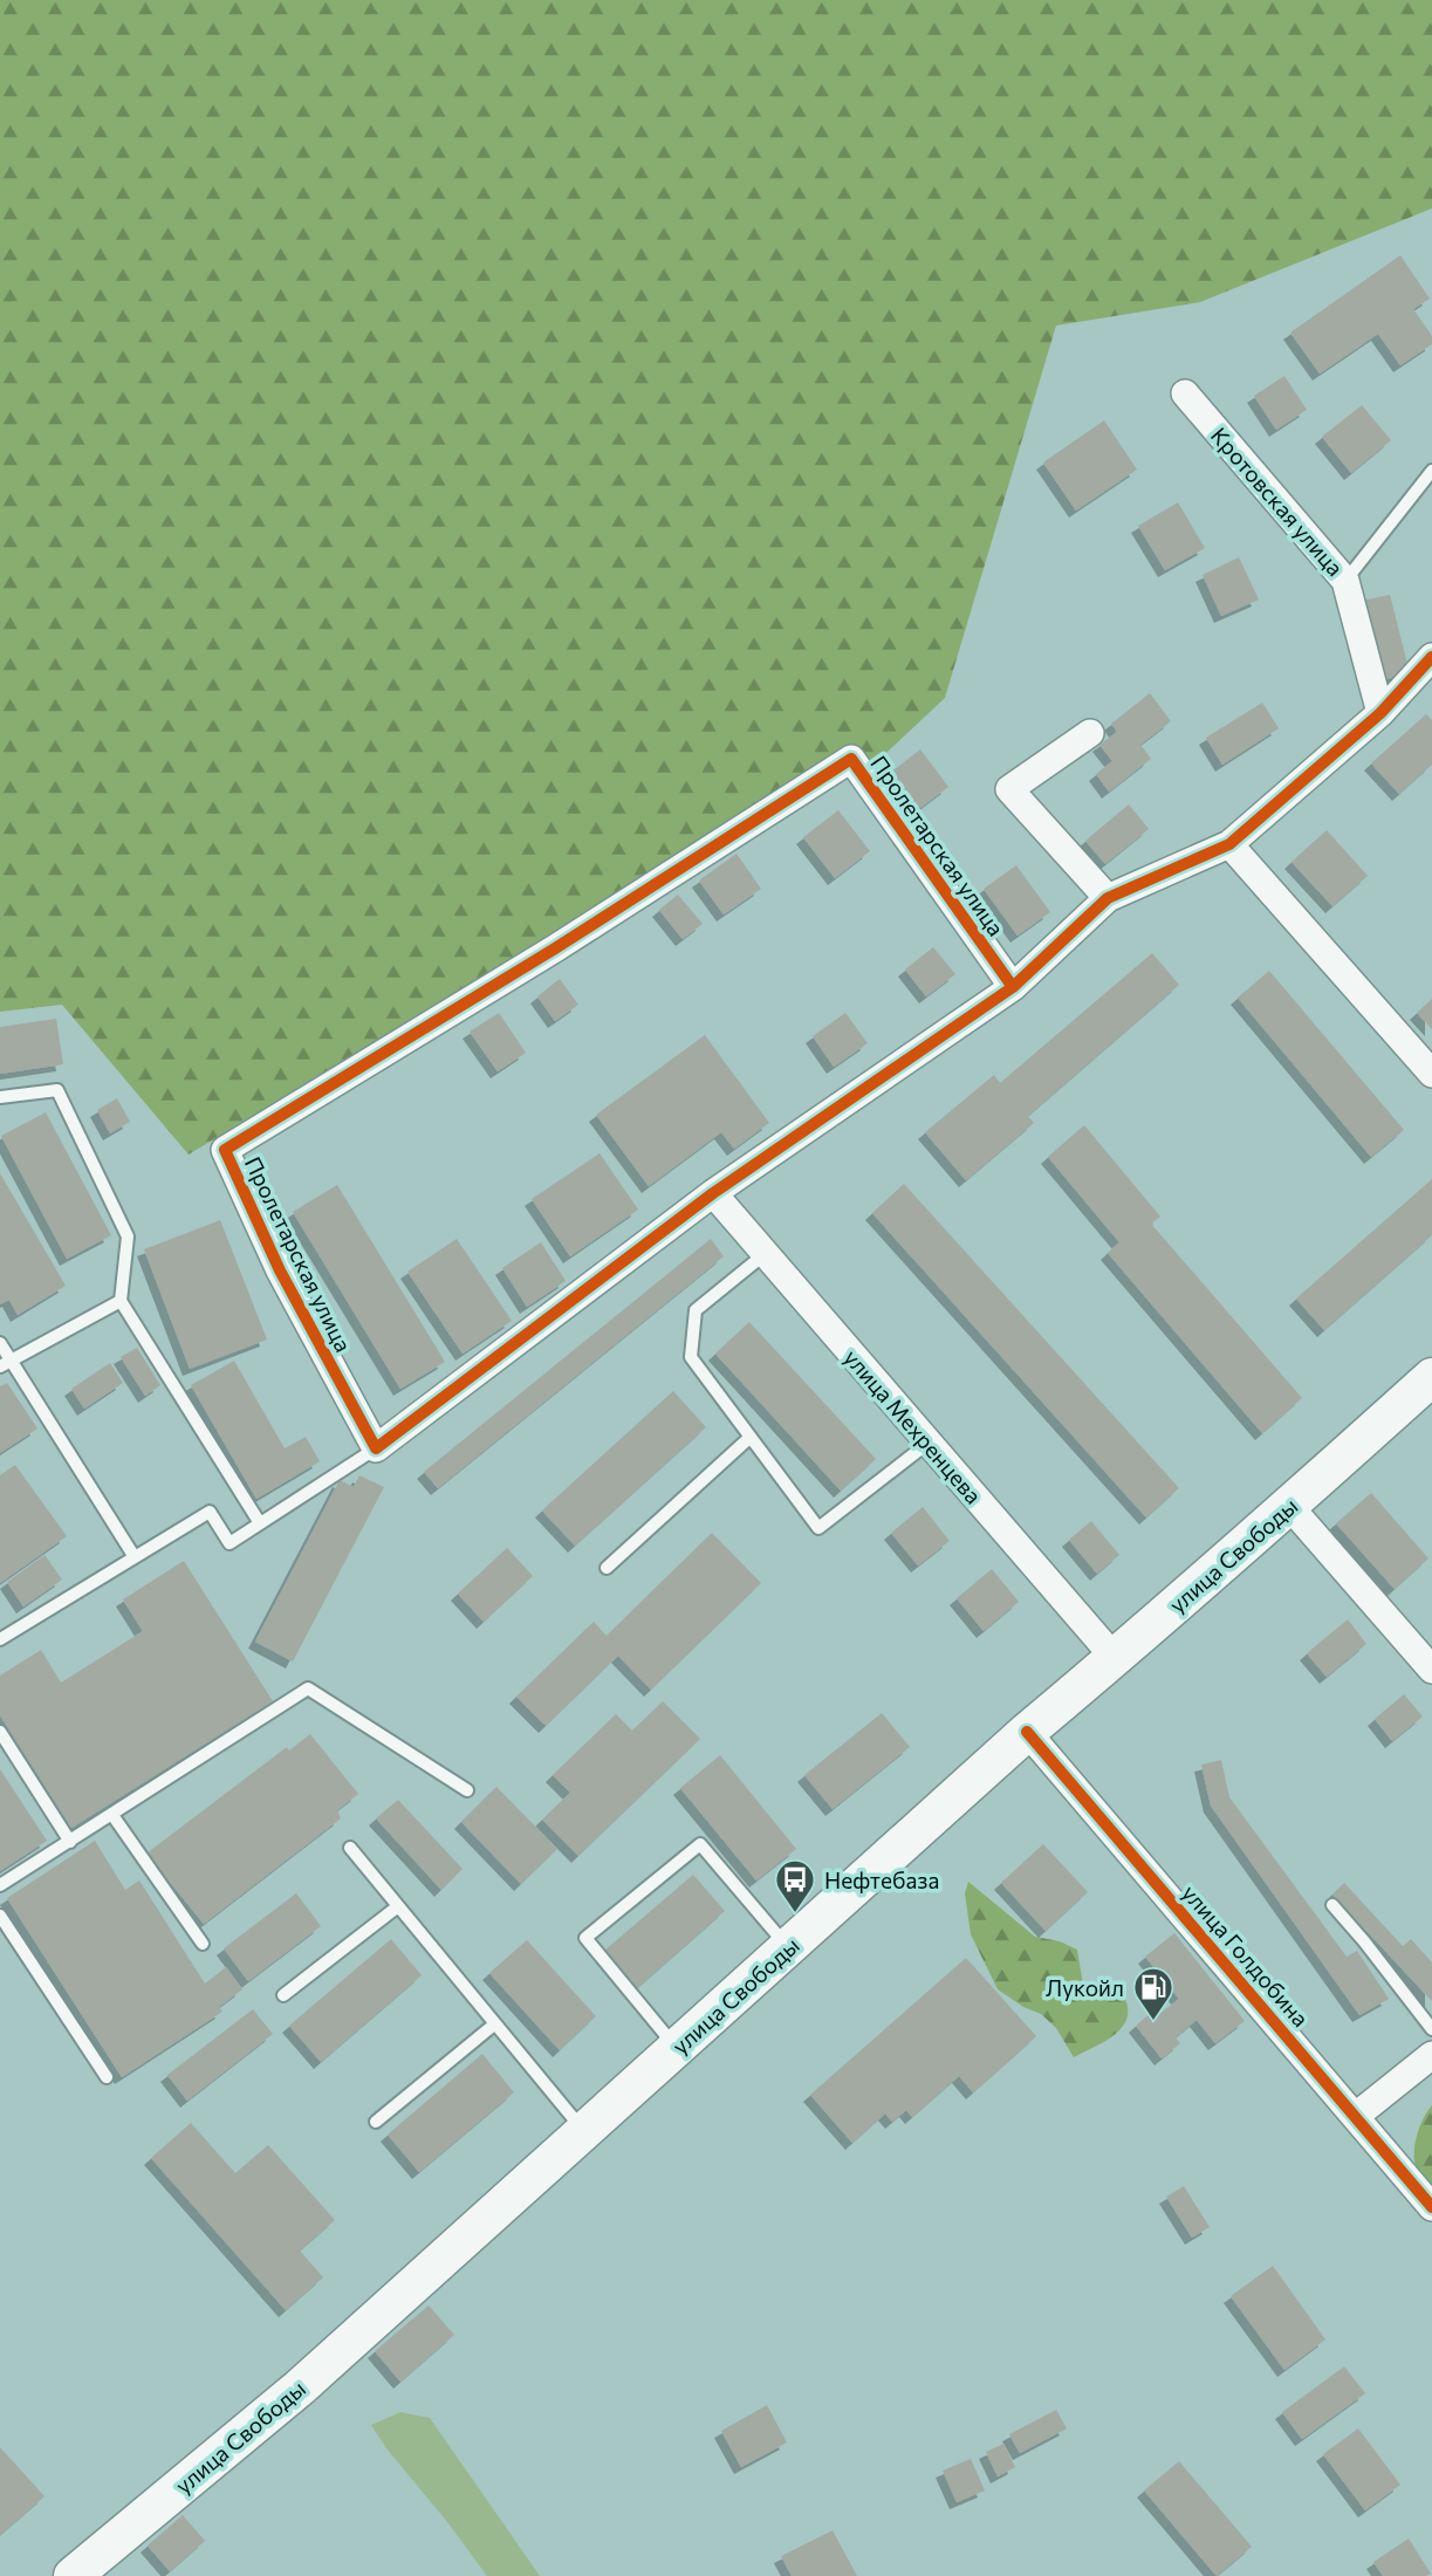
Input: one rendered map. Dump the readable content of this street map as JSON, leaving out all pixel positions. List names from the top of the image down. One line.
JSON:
{"streets":{"main road":["улица Свободы"],"street":["Кротовская улица","Пролетарская улица","улица Мехренцева","улица Голдобина"]},"crossings":[["улица Мехренцева","улица Свободы"],["улица Свободы","улица Голдобина"]],"places":{"bus stop":["Нефтебаза"],"fuel station":["Лукойл"]}}
